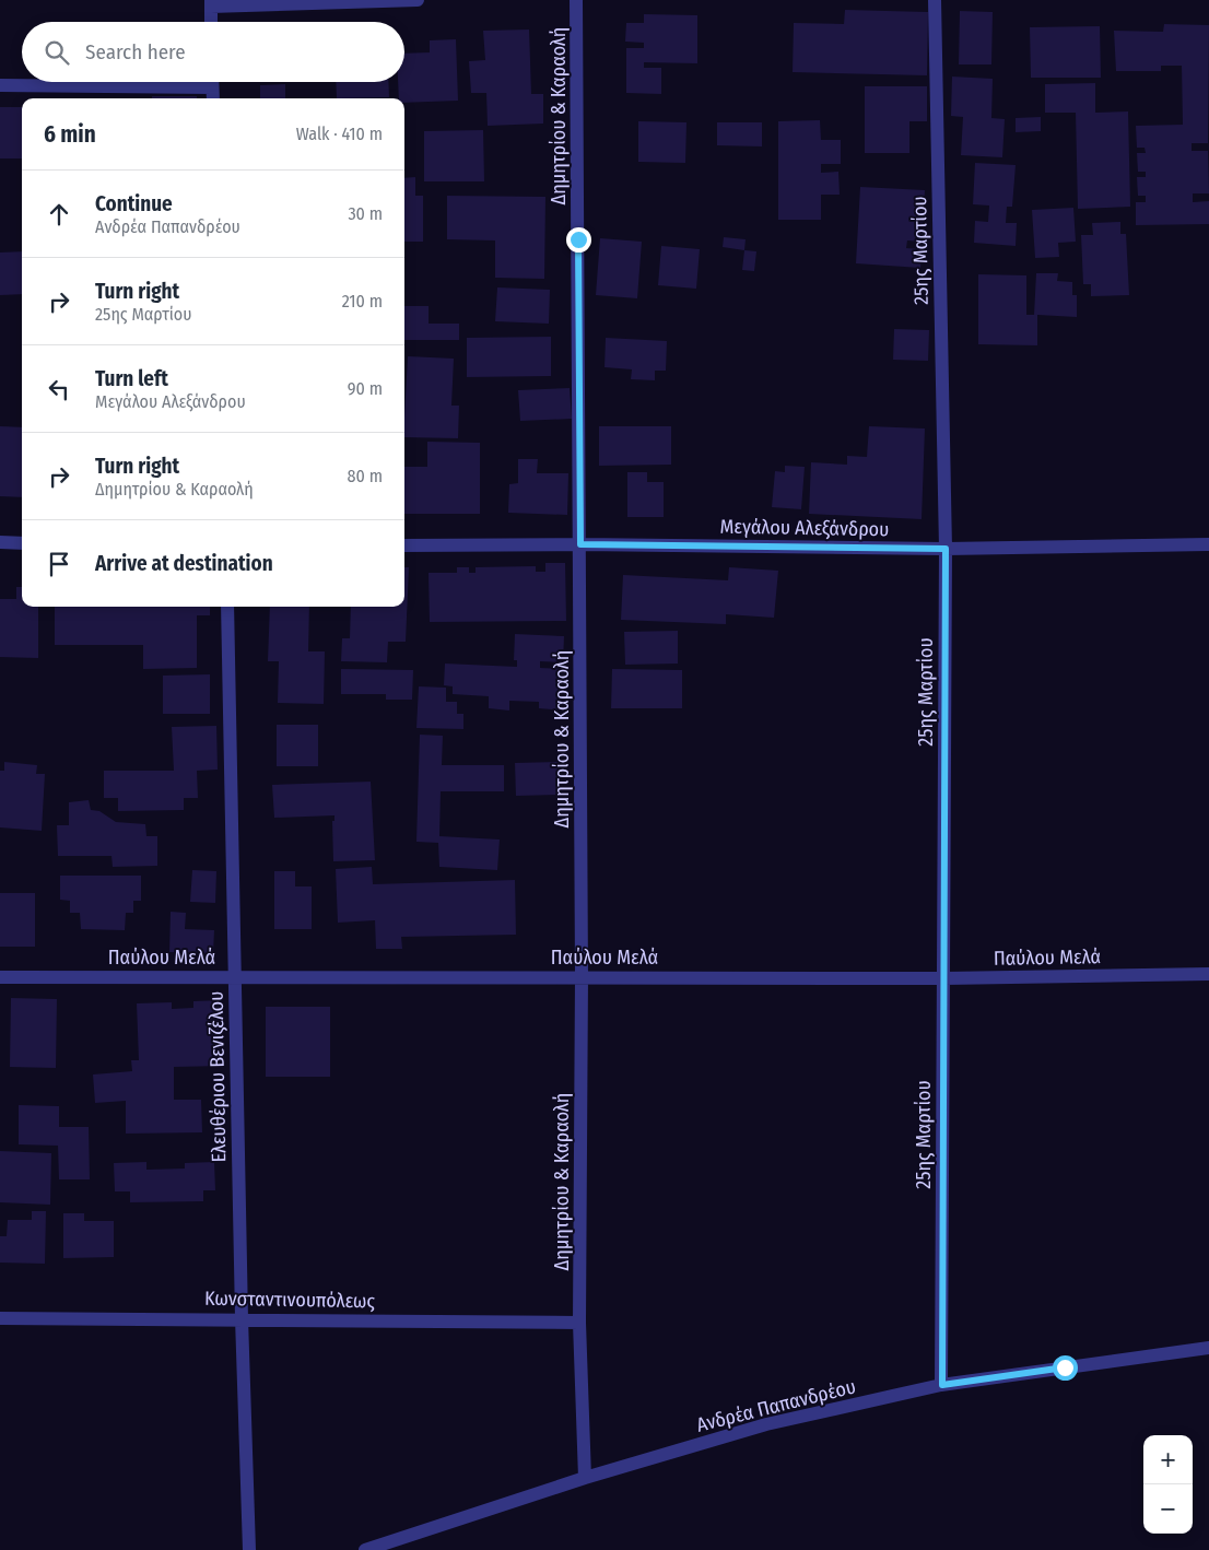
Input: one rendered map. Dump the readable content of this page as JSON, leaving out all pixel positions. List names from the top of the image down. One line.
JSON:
{"streets":{"street":["Δημητρίου & Καραολή","25ης Μαρτίου","Μεγάλου Αλεξάνδρου","Παύλου Μελά","Ελευθέριου Βενιζέλου","Κωνσταντινουπόλεως","Ανδρέα Παπανδρέου"]},"crossings":[["Δημητρίου & Καραολή","Μεγάλου Αλεξάνδρου"],["Δημητρίου & Καραολή","Παύλου Μελά"],["Δημητρίου & Καραολή","Κωνσταντινουπόλεως"],["Δημητρίου & Καραολή","Ανδρέα Παπανδρέου"],["25ης Μαρτίου","Μεγάλου Αλεξάνδρου"],["25ης Μαρτίου","Παύλου Μελά"],["25ης Μαρτίου","Ανδρέα Παπανδρέου"],["Παύλου Μελά","Ελευθέριου Βενιζέλου"],["Ελευθέριου Βενιζέλου","Κωνσταντινουπόλεως"]],"page":{"search":"Search here","heading":["6 min","Walk · 410 m"],"list":[["Continue","Ανδρέα Παπανδρέου","30 m"],["Turn right","25ης Μαρτίου","210 m"],["Turn left","Μεγάλου Αλεξάνδρου","90 m"],["Turn right","Δημητρίου & Καραολή","80 m"],"Arrive at destination"],"map_buttons":["+","−"]}}
